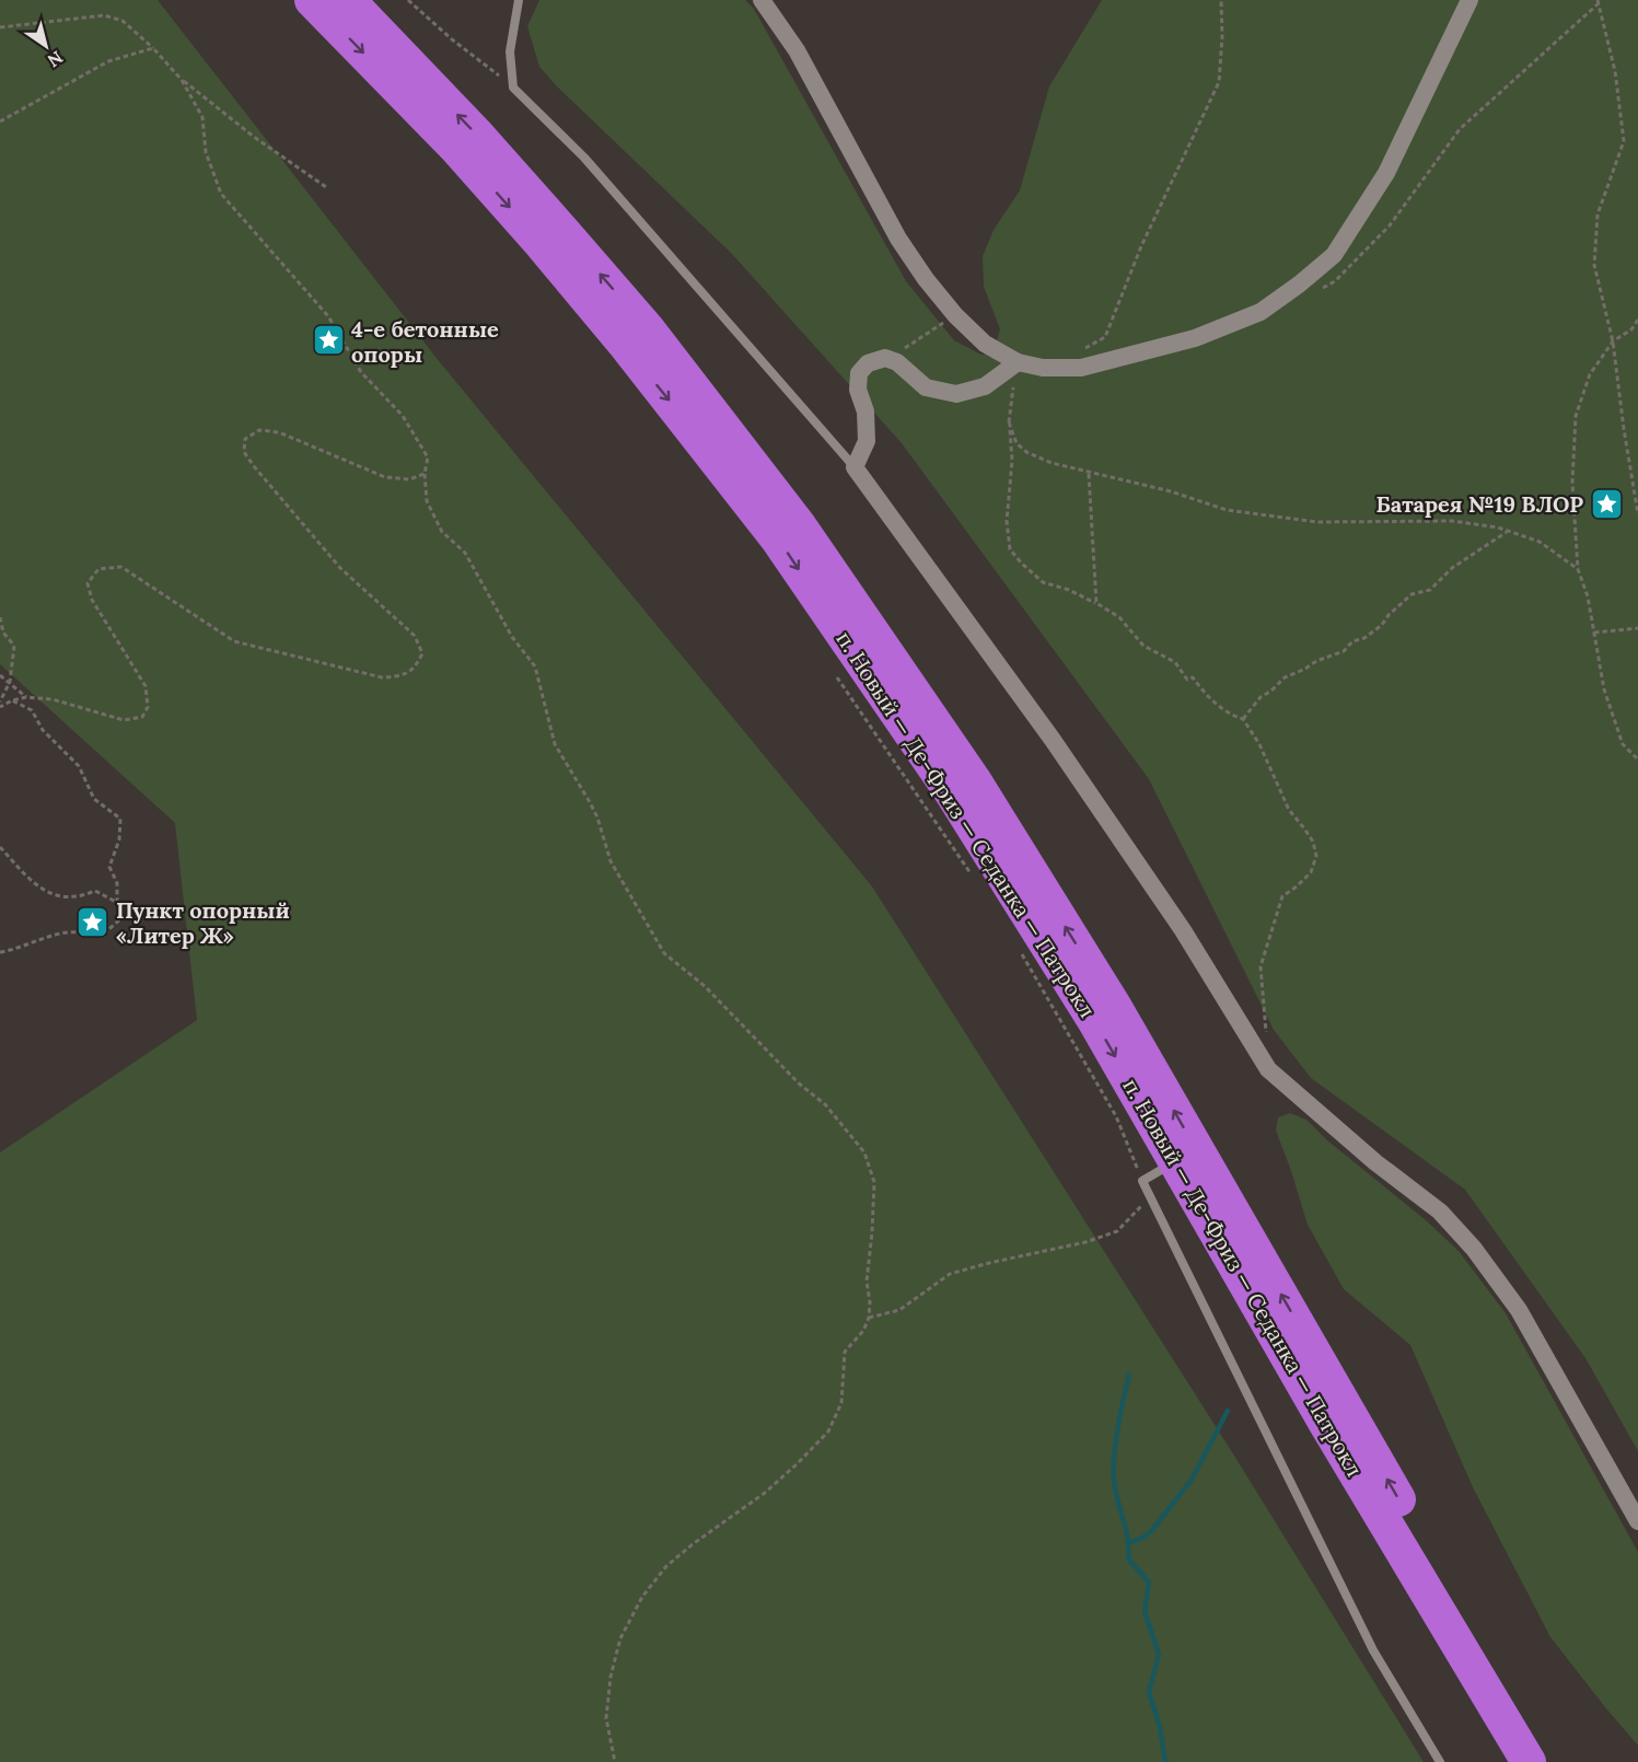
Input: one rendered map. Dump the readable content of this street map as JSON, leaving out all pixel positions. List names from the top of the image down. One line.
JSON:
{"streets":{"highway":["п. Новый — Де-Фриз — Седанка — Патрокл"]},"places":{"place":["4-е бетонные опоры","Батарея №19 ВЛОР","Пункт опорный «Литер Ж»"]},"north":"bottom right"}
